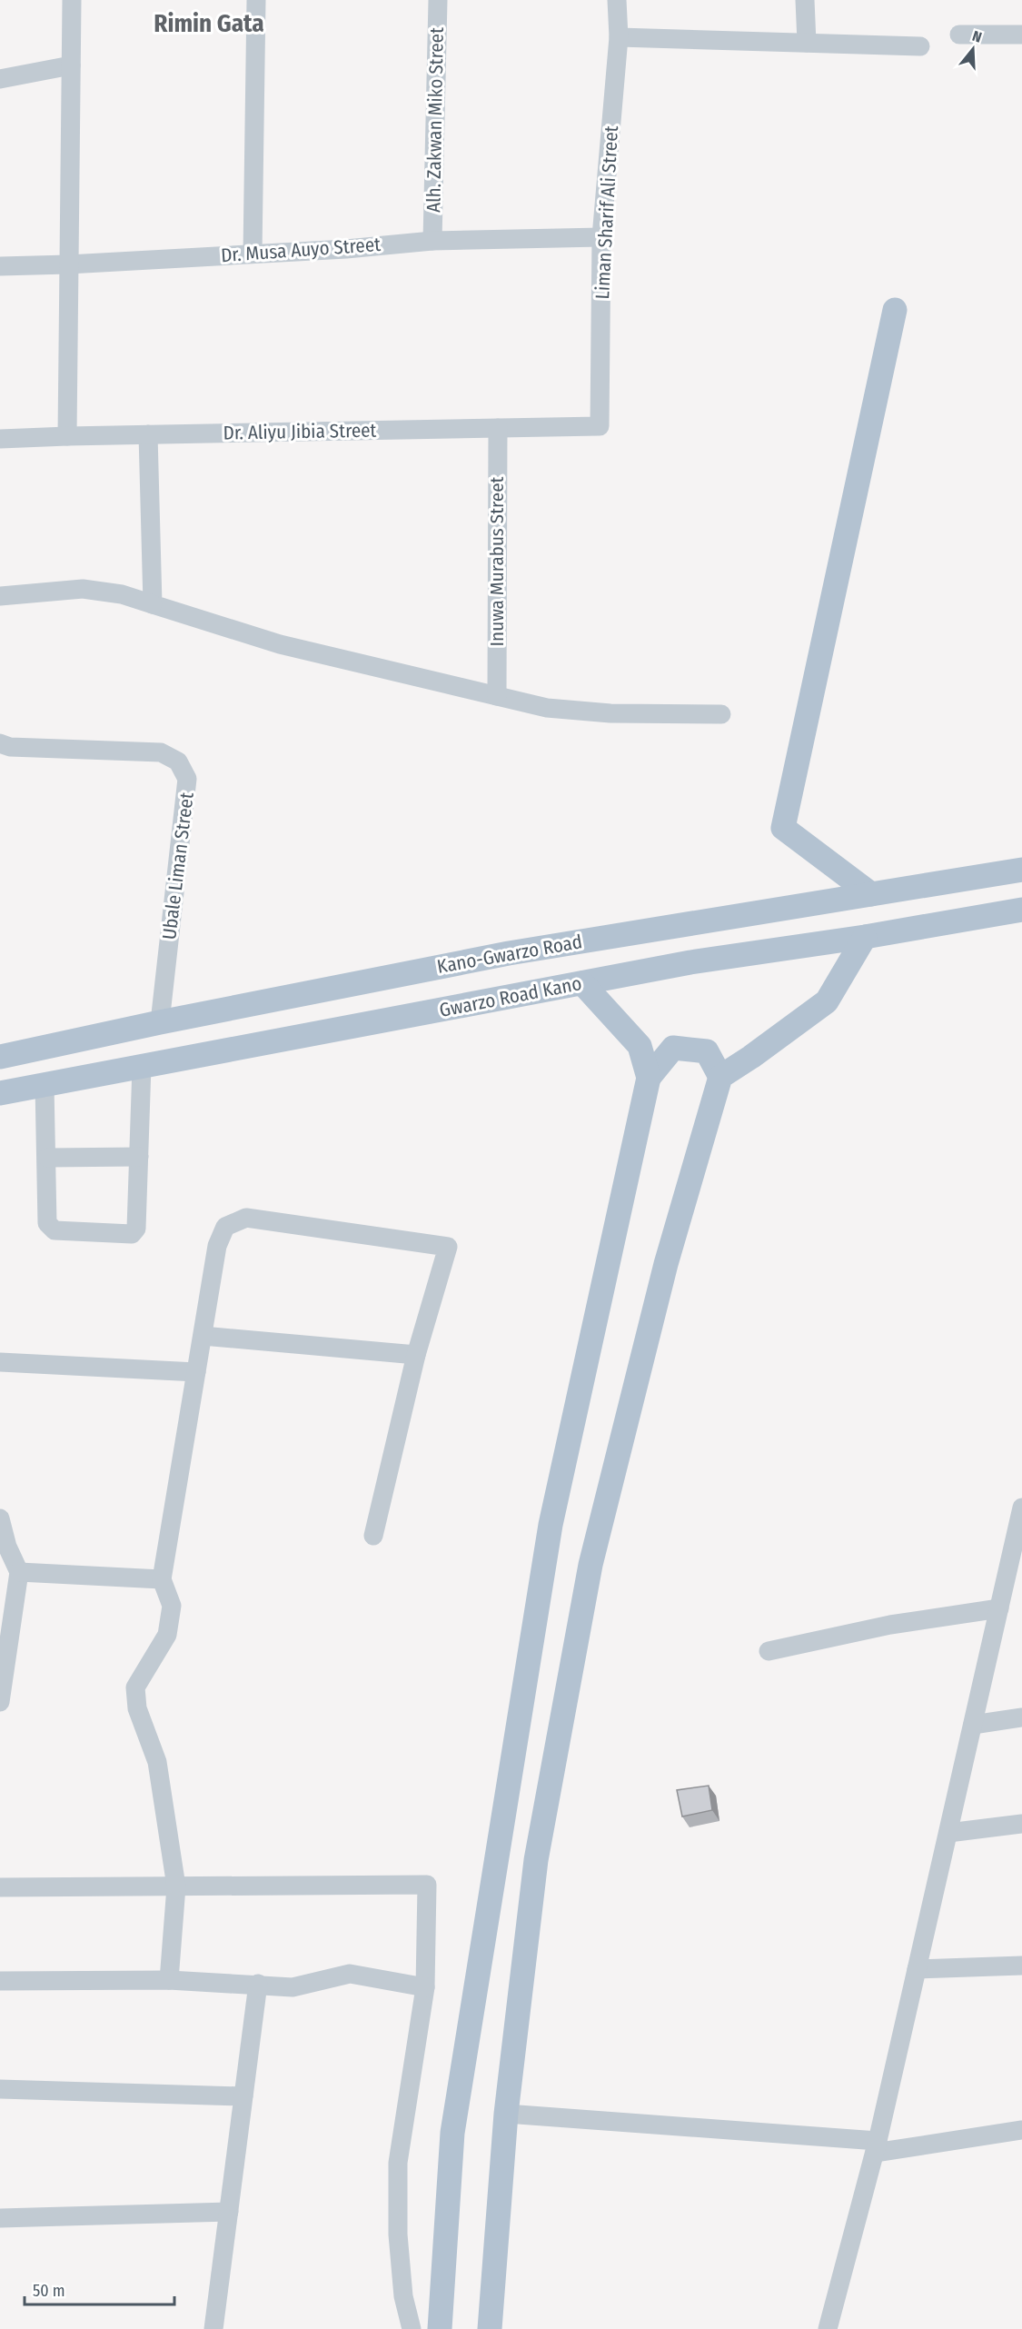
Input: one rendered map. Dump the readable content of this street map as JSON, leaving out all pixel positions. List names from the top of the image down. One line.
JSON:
{"streets":{"main road":["Kano-Gwarzo Road","Gwarzo Road Kano"],"street":["Alh. Zakwan Miko Street","Liman Sharif Ali Street","Dr. Musa Auyo Street","Dr. Aliyu Jibia Street","Inuwa Murabus Street","Ubale Liman Street"]},"crossings":[["Alh. Zakwan Miko Street","Dr. Musa Auyo Street"],["Liman Sharif Ali Street","Dr. Musa Auyo Street"],["Liman Sharif Ali Street","Dr. Aliyu Jibia Street"],["Dr. Aliyu Jibia Street","Inuwa Murabus Street"],["Ubale Liman Street","Kano-Gwarzo Road"]],"districts":["Rimin Gata"],"scale_bar":"50 m","north":"top"}
